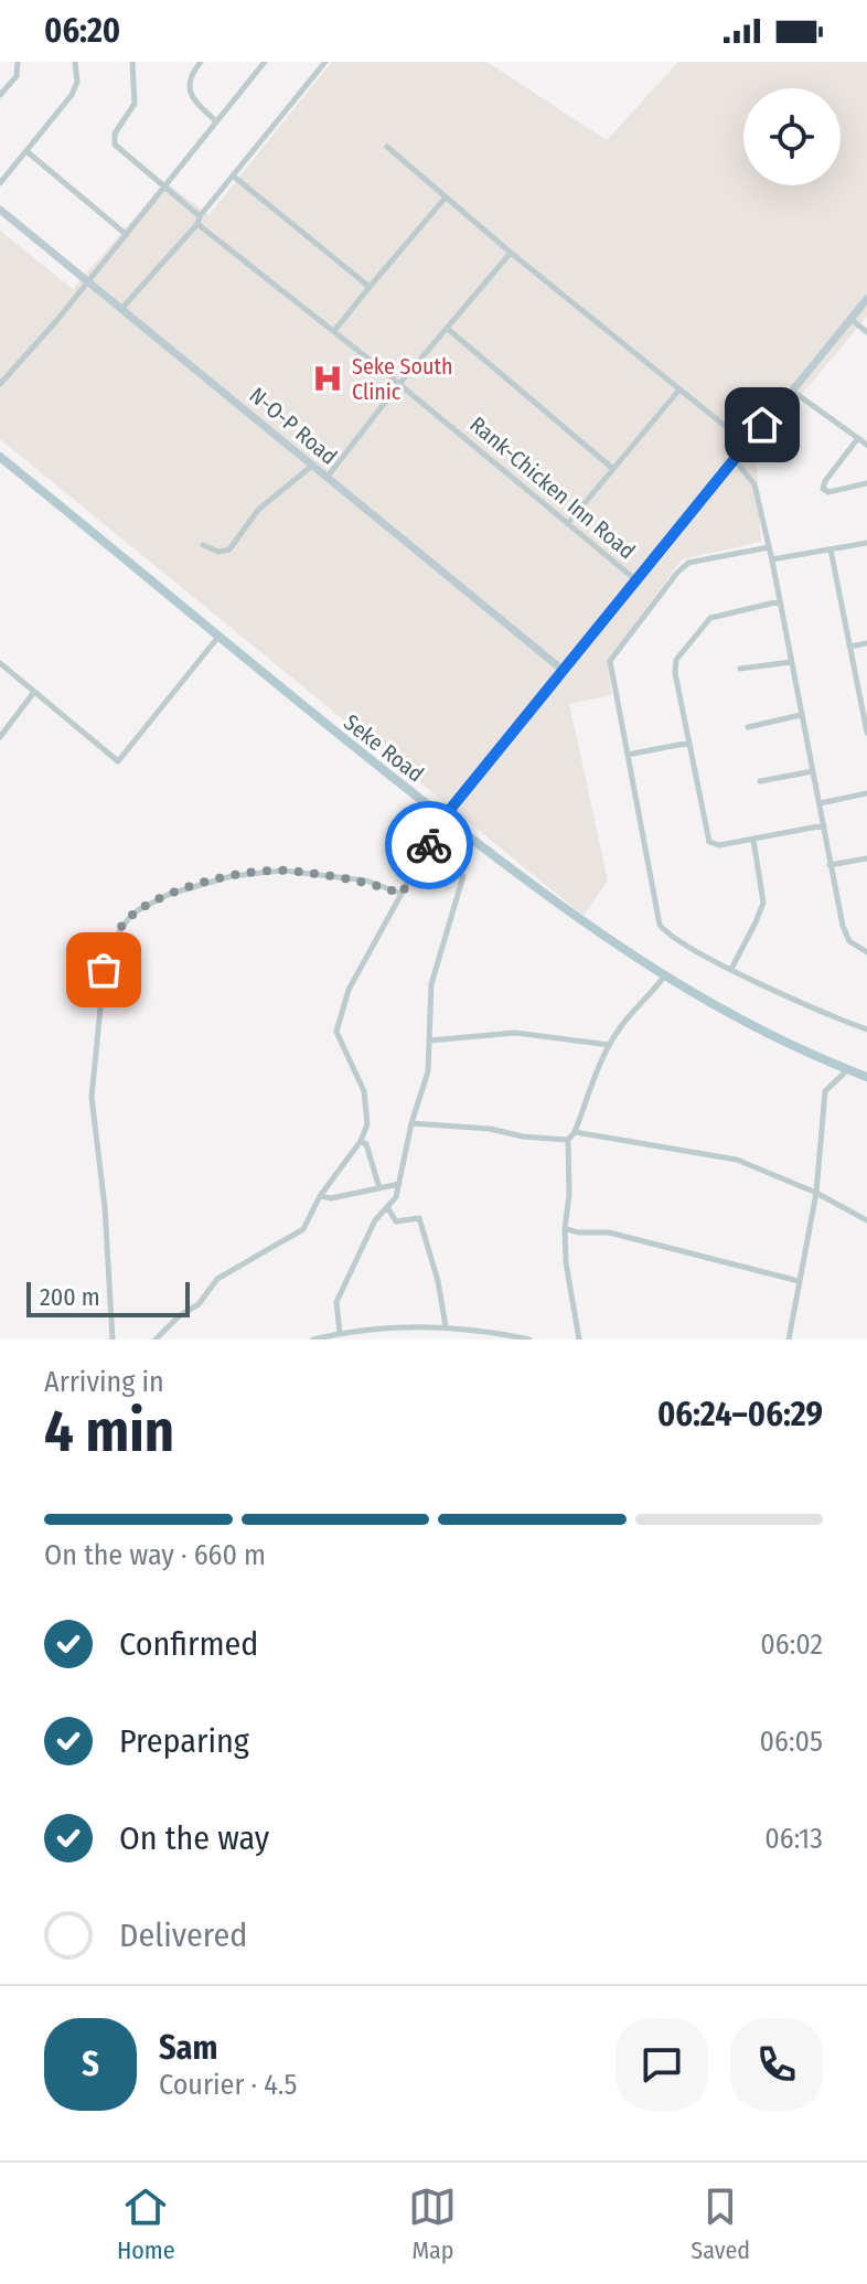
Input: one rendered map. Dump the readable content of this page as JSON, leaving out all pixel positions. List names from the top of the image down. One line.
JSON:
{"streets":{"main road":["Seke Road"],"street":["N-O-P Road","Rank-Chicken Inn Road"]},"places":{"hospital":["Seke South Clinic"]},"scale_bar":"200 m","page":{"status":"06:20","scale":"200 m","heading":["4 min","Arriving in","06:24–06:29"],"panel":["Sam","Courier · 4.5"],"bar":"On the way · 660 m","list":[["Confirmed","06:02"],["Preparing","06:05"],["On the way","06:13"],"Delivered"],"round":"S","tabs":["Home","Map","Saved"]}}
